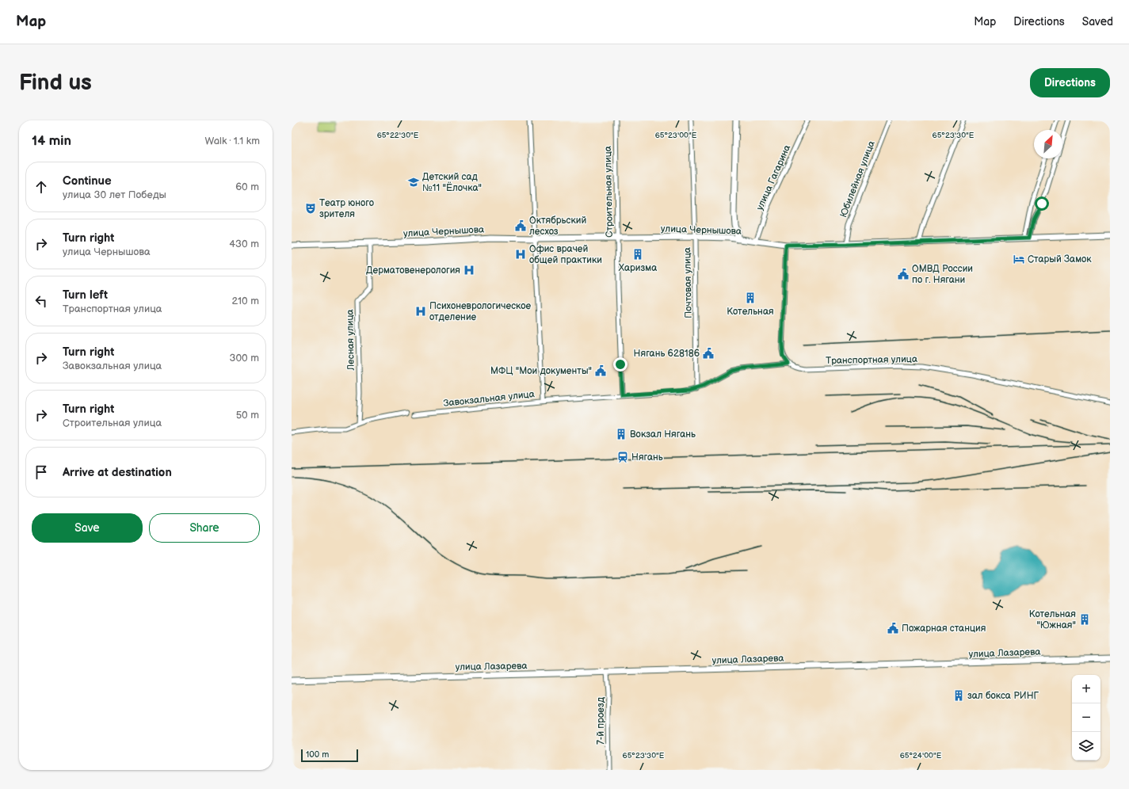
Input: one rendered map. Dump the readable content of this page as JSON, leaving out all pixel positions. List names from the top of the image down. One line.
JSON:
{"streets":{"main road":["улица Чернышова","улица Лазарева"],"street":["улица Гагарина","Юбилейная улица","Строительная улица","Почтовая улица","Лесная улица","Транспортная улица","Завокзальная улица","7-й проезд"]},"crossings":[["улица Гагарина","улица Чернышова"],["Юбилейная улица","улица Чернышова"],["Строительная улица","улица Чернышова"],["Строительная улица","Завокзальная улица"],["улица Чернышова","Почтовая улица"],["улица Чернышова","Лесная улица"],["Почтовая улица","Завокзальная улица"],["Транспортная улица","Завокзальная улица"],["улица Лазарева","7-й проезд"]],"places":{"school or university":["Детский сад №11 \"Ёлочка\""],"theatre":["Театр юного зрителя"],"public building":["Октябрьский лесхоз","ОМВД России по г. Нягани","Нягань 628186","МФЦ \"Мои документы\"","Пожарная станция"],"hospital":["Офис врачей общей практики","Дерматовенерология","Психоневрологическое отделение"],"building":["Харизма","Котельная","Вокзал Нягань","Котельная \"Южная\"","зал бокса РИНГ"],"hotel":["Старый Замок"],"station":["Нягань"]},"scale_bar":"100 m","north":"top right","page":{"header":"Map","nav":["Map","Directions","Saved"],"buttons":["Directions",["Save","Share"]],"title":"Find us","heading":["14 min","Walk · 1.1 km"],"list":[["Continue","улица 30 лет Победы","60 m"],["Turn right","улица Чернышова","430 m"],["Turn left","Транспортная улица","210 m"],["Turn right","Завокзальная улица","300 m"],["Turn right","Строительная улица","50 m"],"Arrive at destination"],"map_buttons":["+","−"],"scale":"100 m"},"coordinates":["65°22'30\"E","65°23'00\"E","65°23'30\"E","65°24'00\"E"]}
